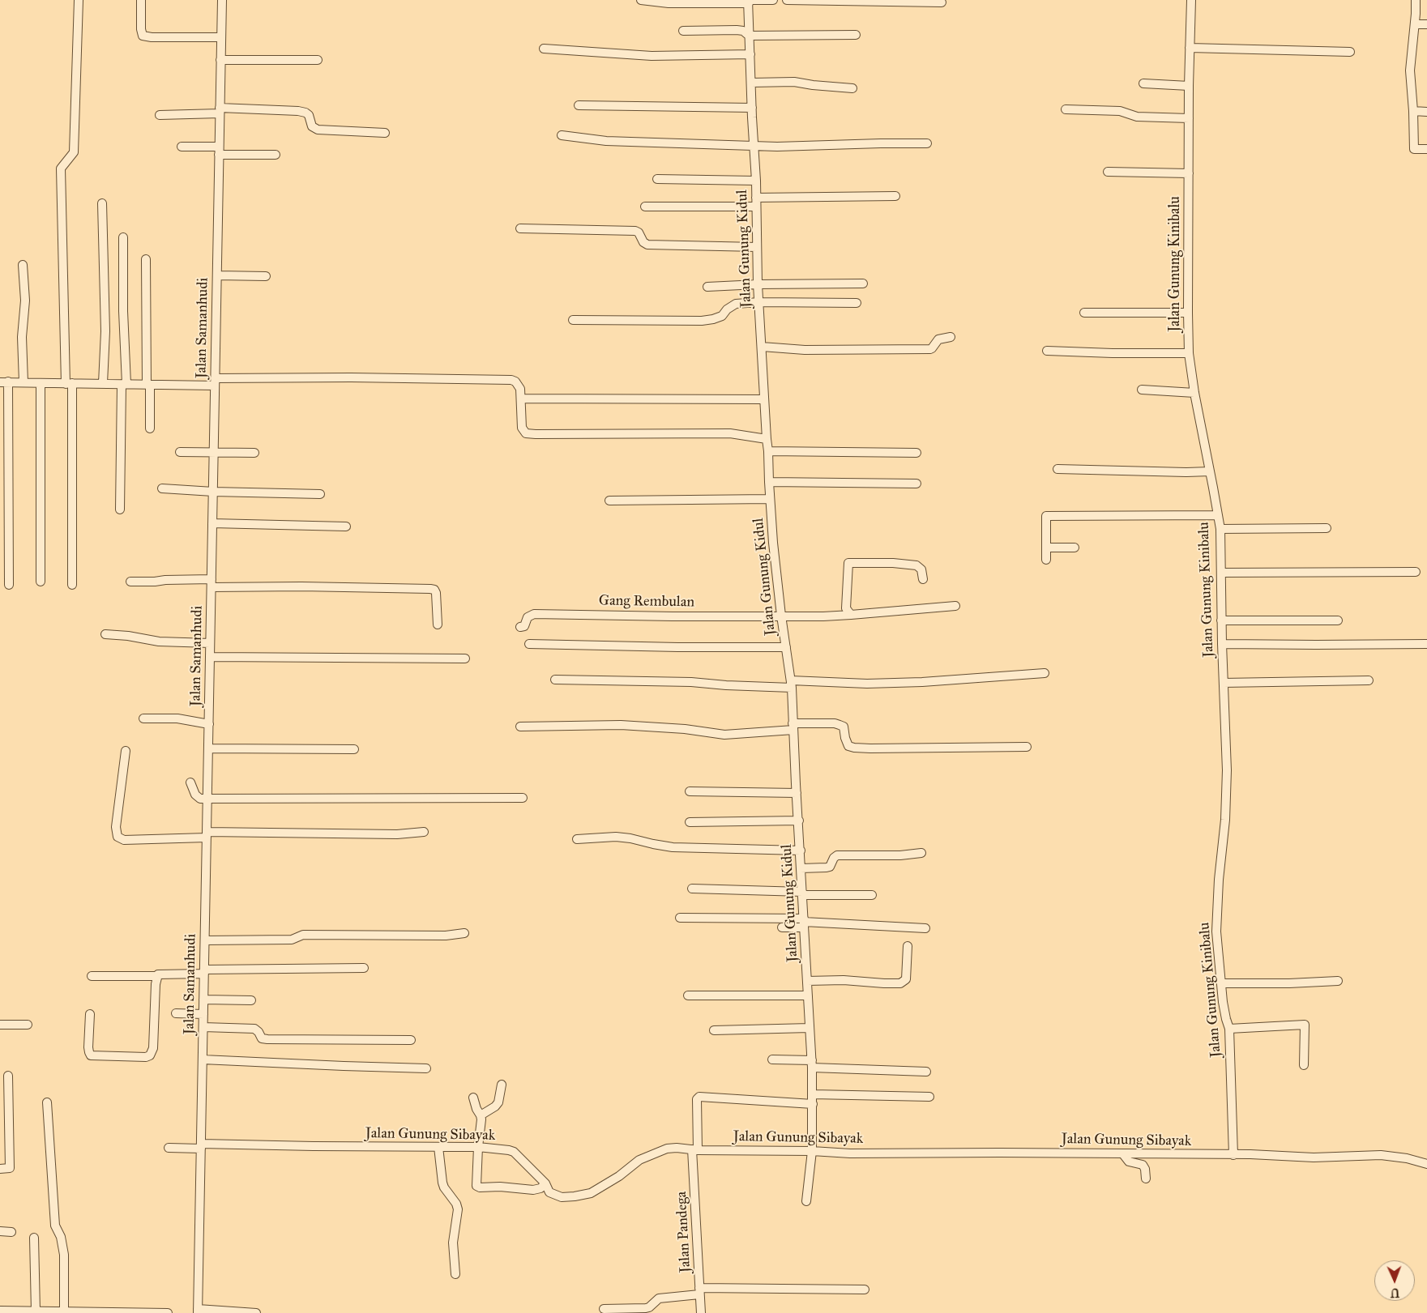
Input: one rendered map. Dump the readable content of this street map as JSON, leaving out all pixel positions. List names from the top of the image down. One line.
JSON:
{"streets":{"street":["Jalan Gunung Kidul","Jalan Gunung Kinibalu","Jalan Samanhudi","Gang Rembulan","Jalan Gunung Sibayak","Jalan Pandega"]},"crossings":[["Jalan Gunung Kidul","Gang Rembulan"],["Jalan Gunung Kidul","Jalan Gunung Sibayak"],["Jalan Gunung Kidul","Jalan Pandega"],["Jalan Gunung Kinibalu","Jalan Gunung Sibayak"],["Jalan Samanhudi","Jalan Gunung Sibayak"],["Jalan Gunung Sibayak","Jalan Pandega"]],"north":"bottom"}
